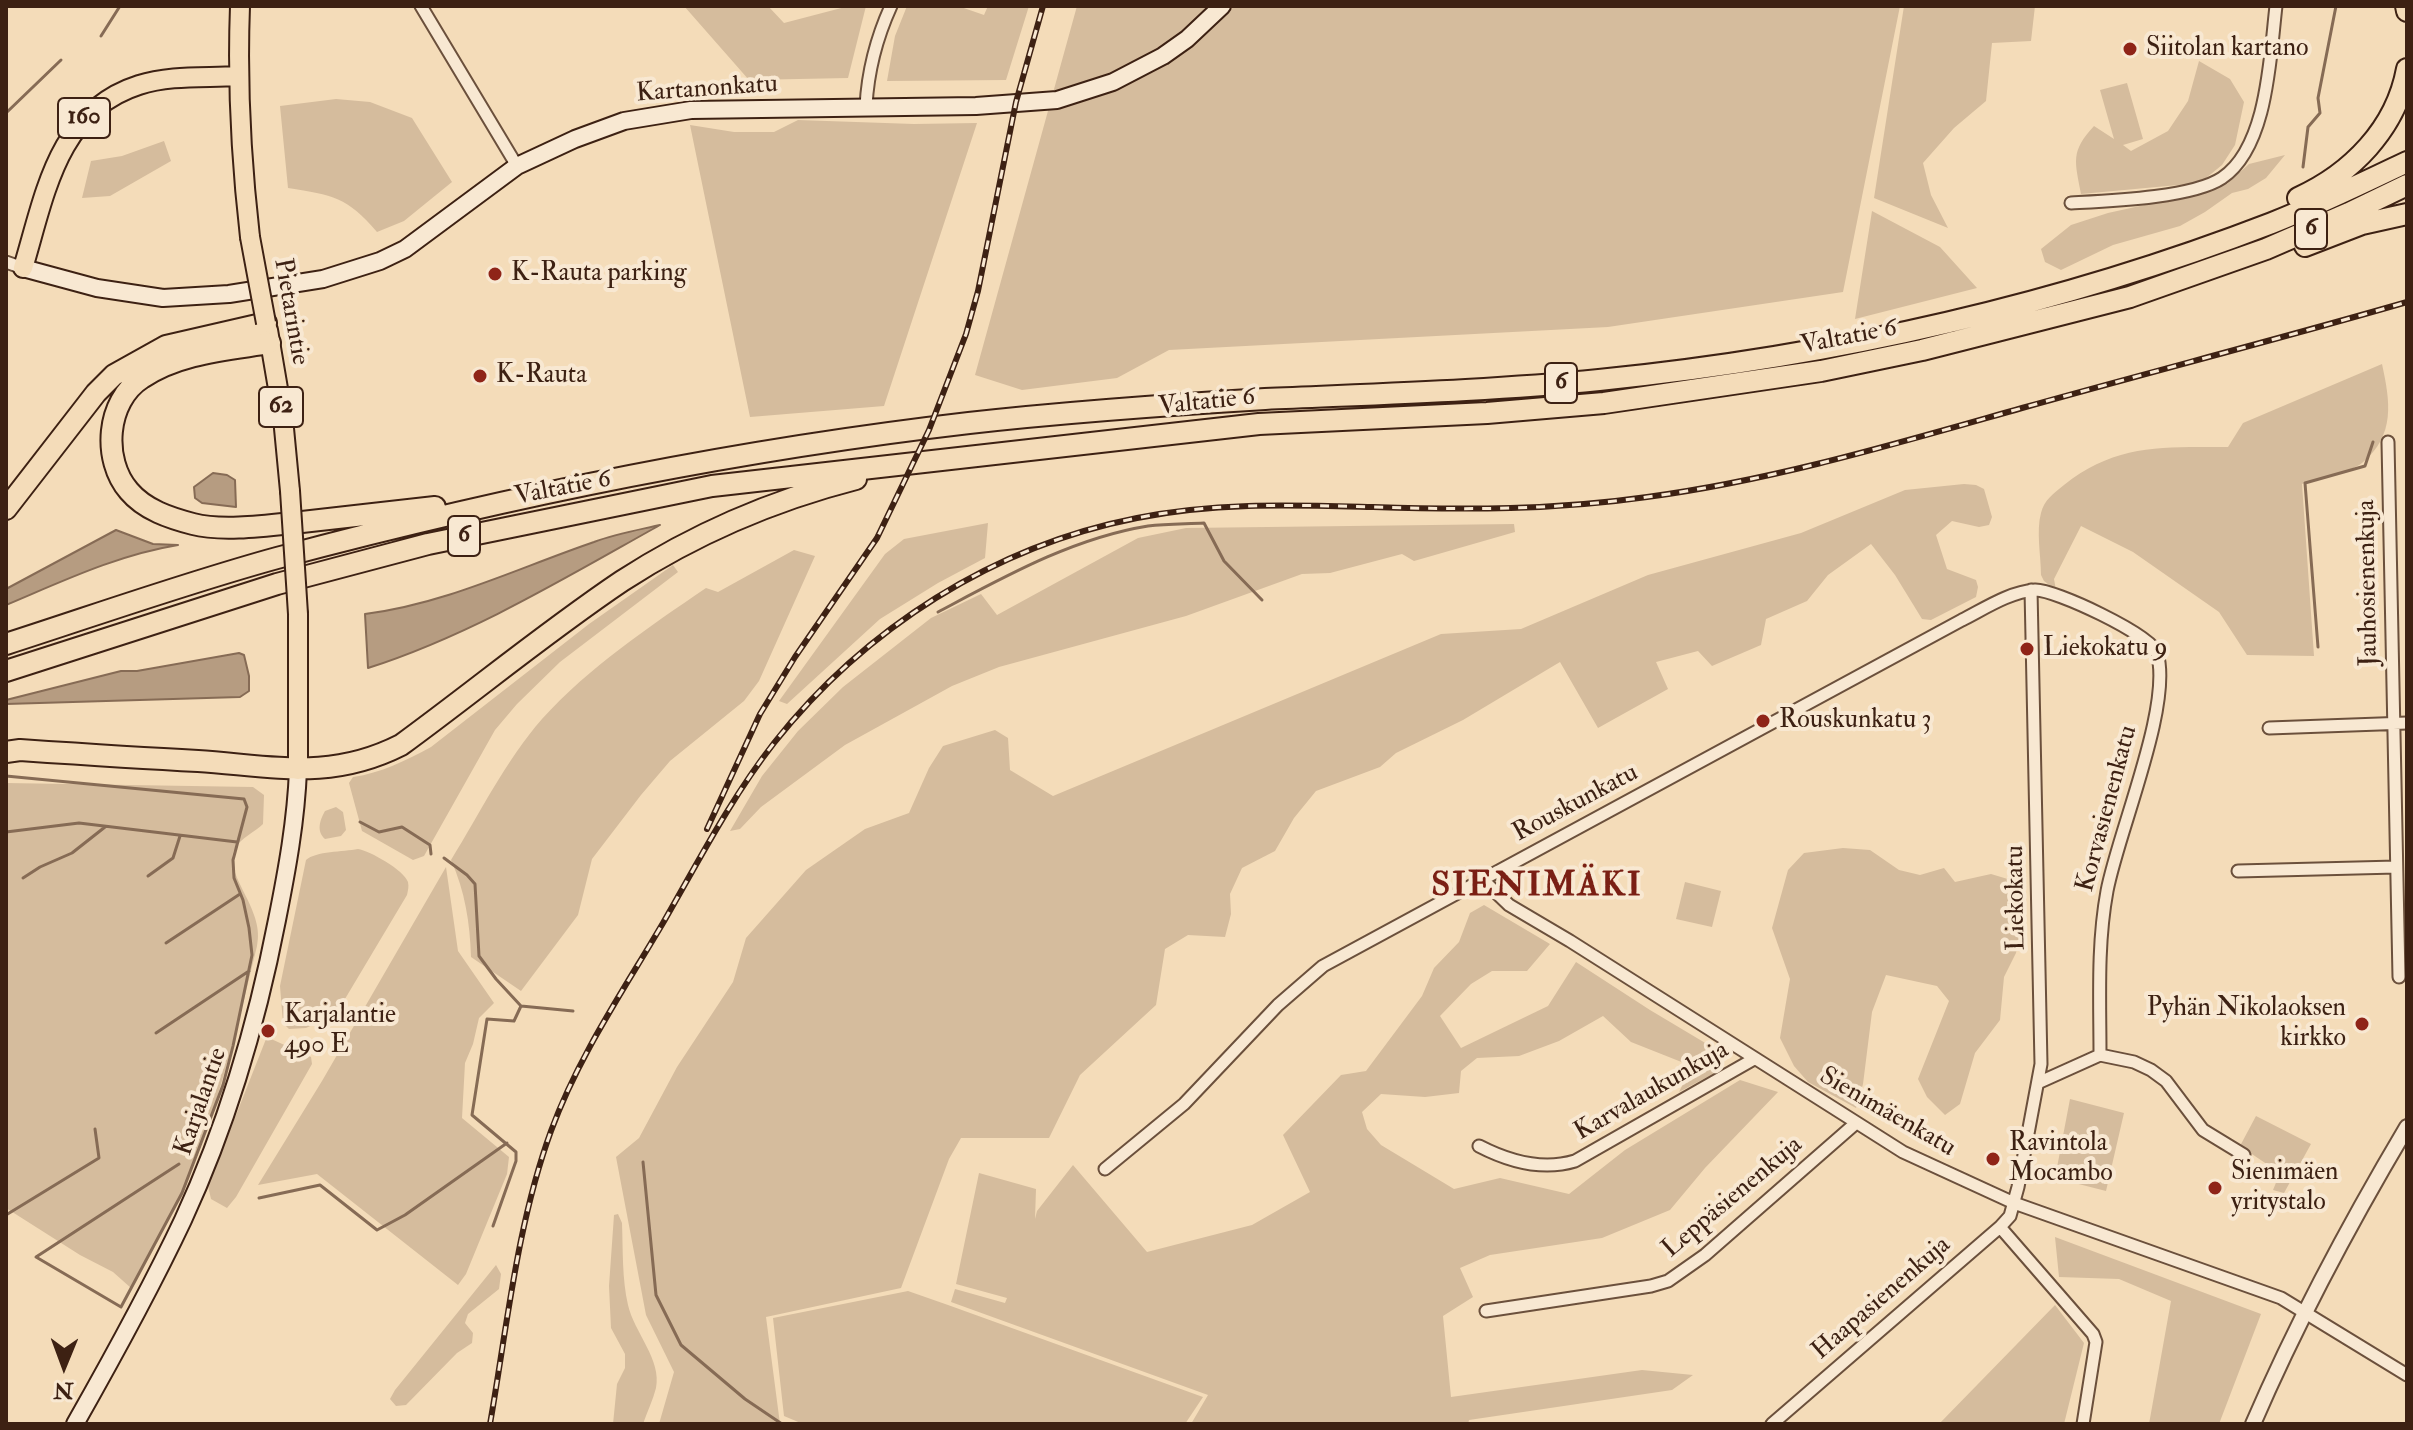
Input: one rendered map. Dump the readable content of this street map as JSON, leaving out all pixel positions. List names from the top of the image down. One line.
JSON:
{"streets":{"highway":["6","Valtatie 6"],"main road":["Kartanonkatu","160","Pietarintie","62","Karjalantie"],"street":["Jauhosienenkuja","Rouskunkatu","Korvasienenkatu","Liekokatu","Karvalaukunkuja","Sienimäenkatu","Leppäsienenkuja","Haapasienenkuja"]},"crossings":[["Kartanonkatu","160"],["160","Pietarintie"],["Pietarintie","Karjalantie"],["Rouskunkatu","Korvasienenkatu"],["Rouskunkatu","Liekokatu"],["Rouskunkatu","Sienimäenkatu"],["Korvasienenkatu","Liekokatu"],["Liekokatu","Sienimäenkatu"],["Liekokatu","Haapasienenkuja"],["Karvalaukunkuja","Sienimäenkatu"],["Sienimäenkatu","Leppäsienenkuja"],["Sienimäenkatu","Haapasienenkuja"]],"districts":["SIENIMÄKI"],"places":["Siitolan kartano","K-Rauta parking","K-Rauta","Liekokatu 9","Rouskunkatu 3","Pyhän Nikolaoksen kirkko","Karjalantie 490 E","Ravintola Mocambo","Sienimäen yritystalo"],"north":"bottom"}
